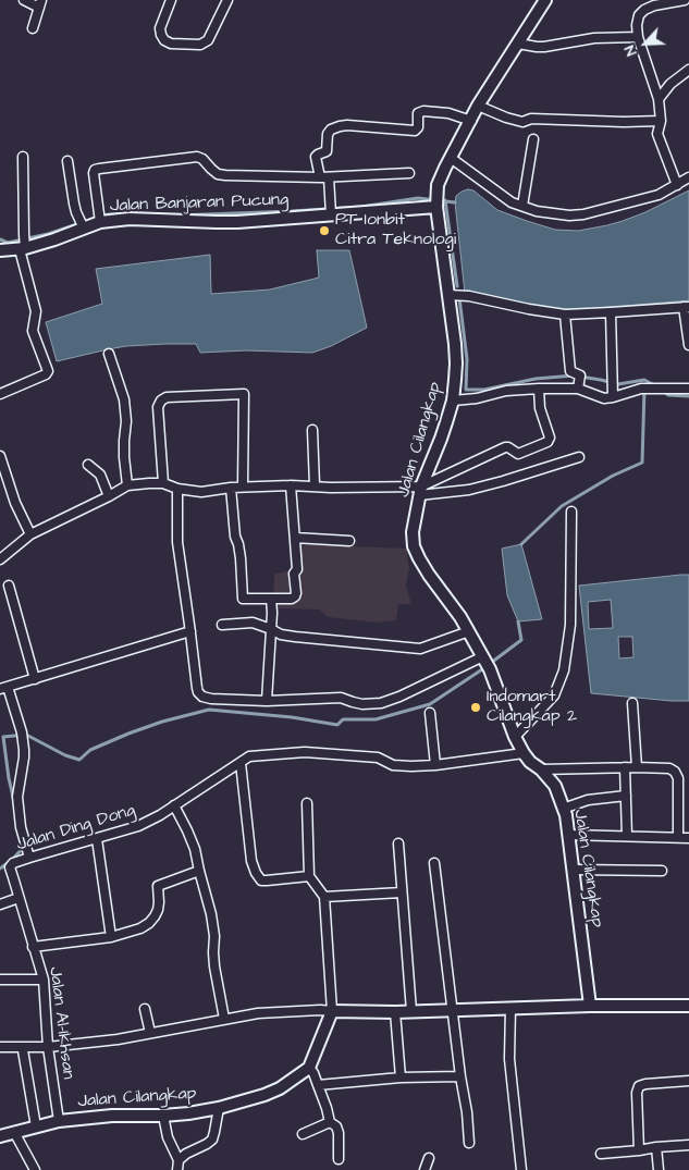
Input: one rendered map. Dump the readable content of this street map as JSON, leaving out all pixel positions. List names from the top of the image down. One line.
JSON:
{"streets":{"street":["Jalan Banjaran Pucung","Jalan Cilangkap","Jalan Ding Dong","Jalan Al-Ikhsan"]},"crossings":[["Jalan Banjaran Pucung","Jalan Cilangkap"],["Jalan Cilangkap","Jalan Ding Dong"],["Jalan Cilangkap","Jalan Al-Ikhsan"],["Jalan Ding Dong","Jalan Al-Ikhsan"]],"places":["PT Ionbit Citra Teknologi","Indomart Cilangkap 2"],"north":"bottom left"}
